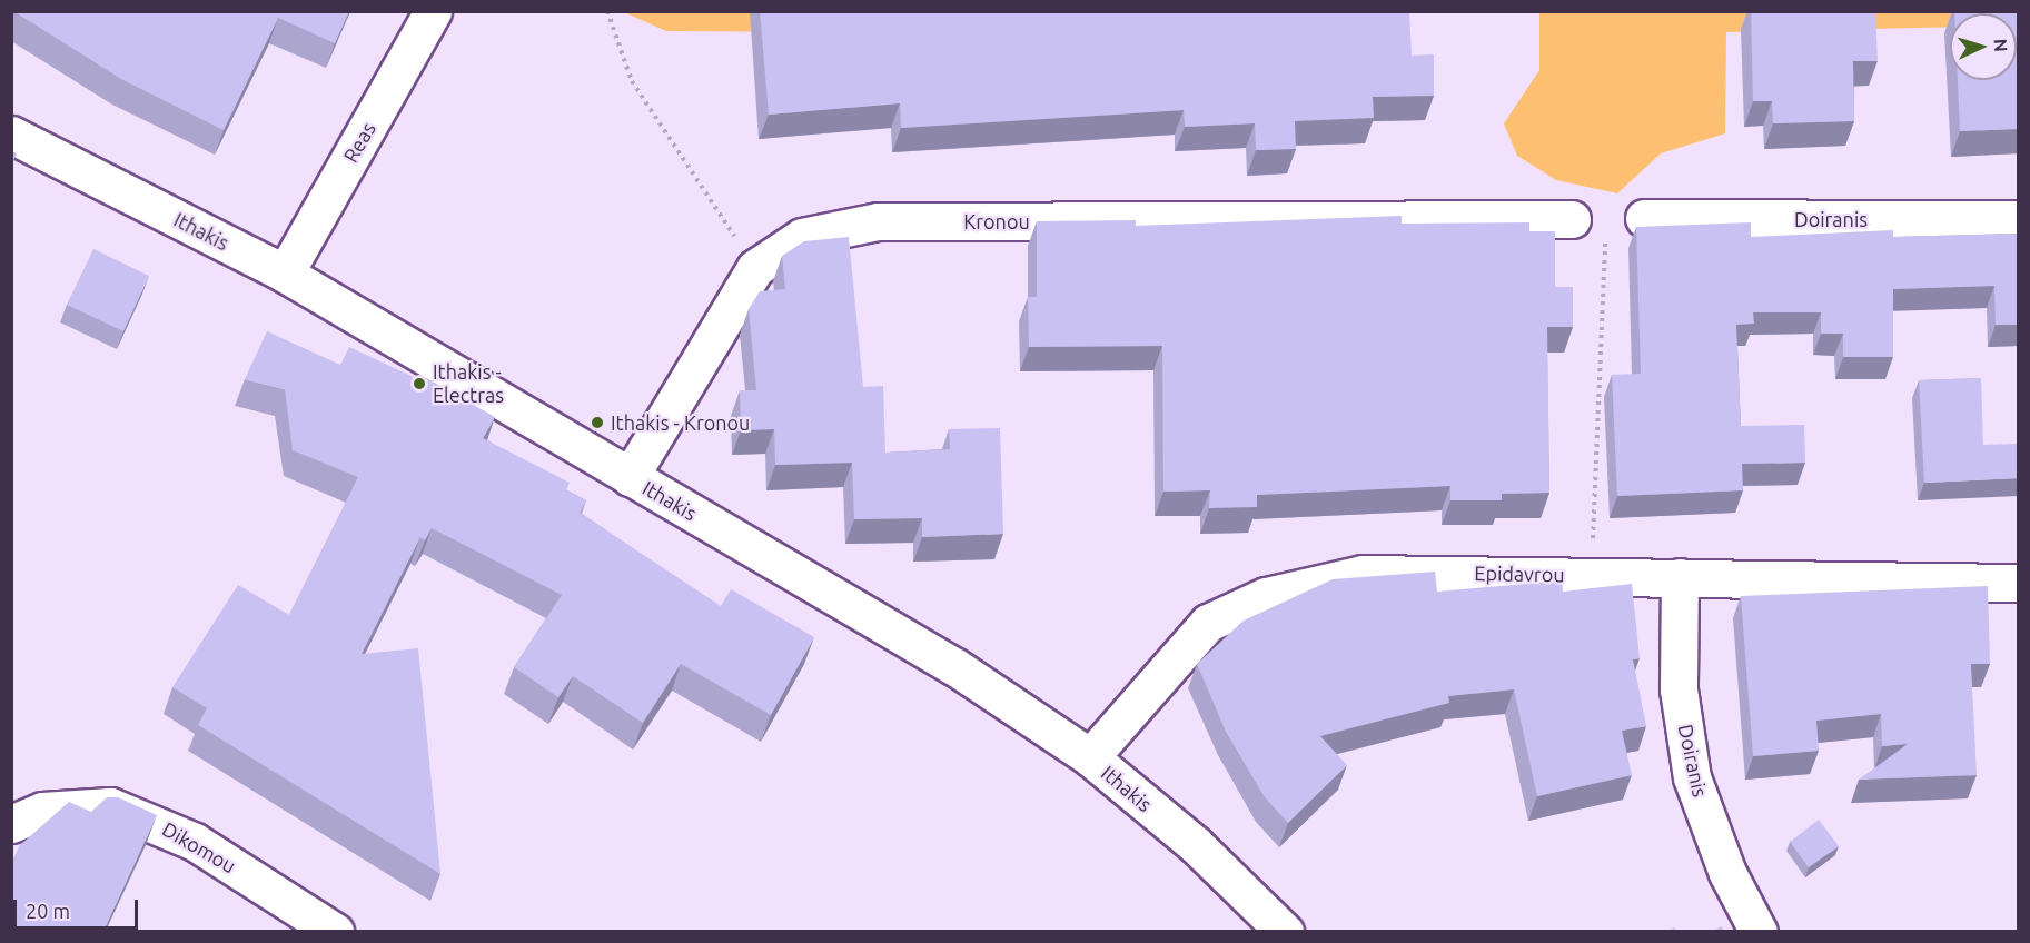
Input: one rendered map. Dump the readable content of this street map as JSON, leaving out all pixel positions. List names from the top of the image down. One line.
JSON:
{"streets":{"street":["Reas","Doiranis","Kronou","Ithakis","Epidavrou","Dikomou"]},"crossings":[["Reas","Ithakis"],["Doiranis","Epidavrou"],["Kronou","Ithakis"],["Ithakis","Epidavrou"]],"places":["Ithakis - Electras","Ithakis - Kronou"],"scale_bar":"20 m","north":"right"}
